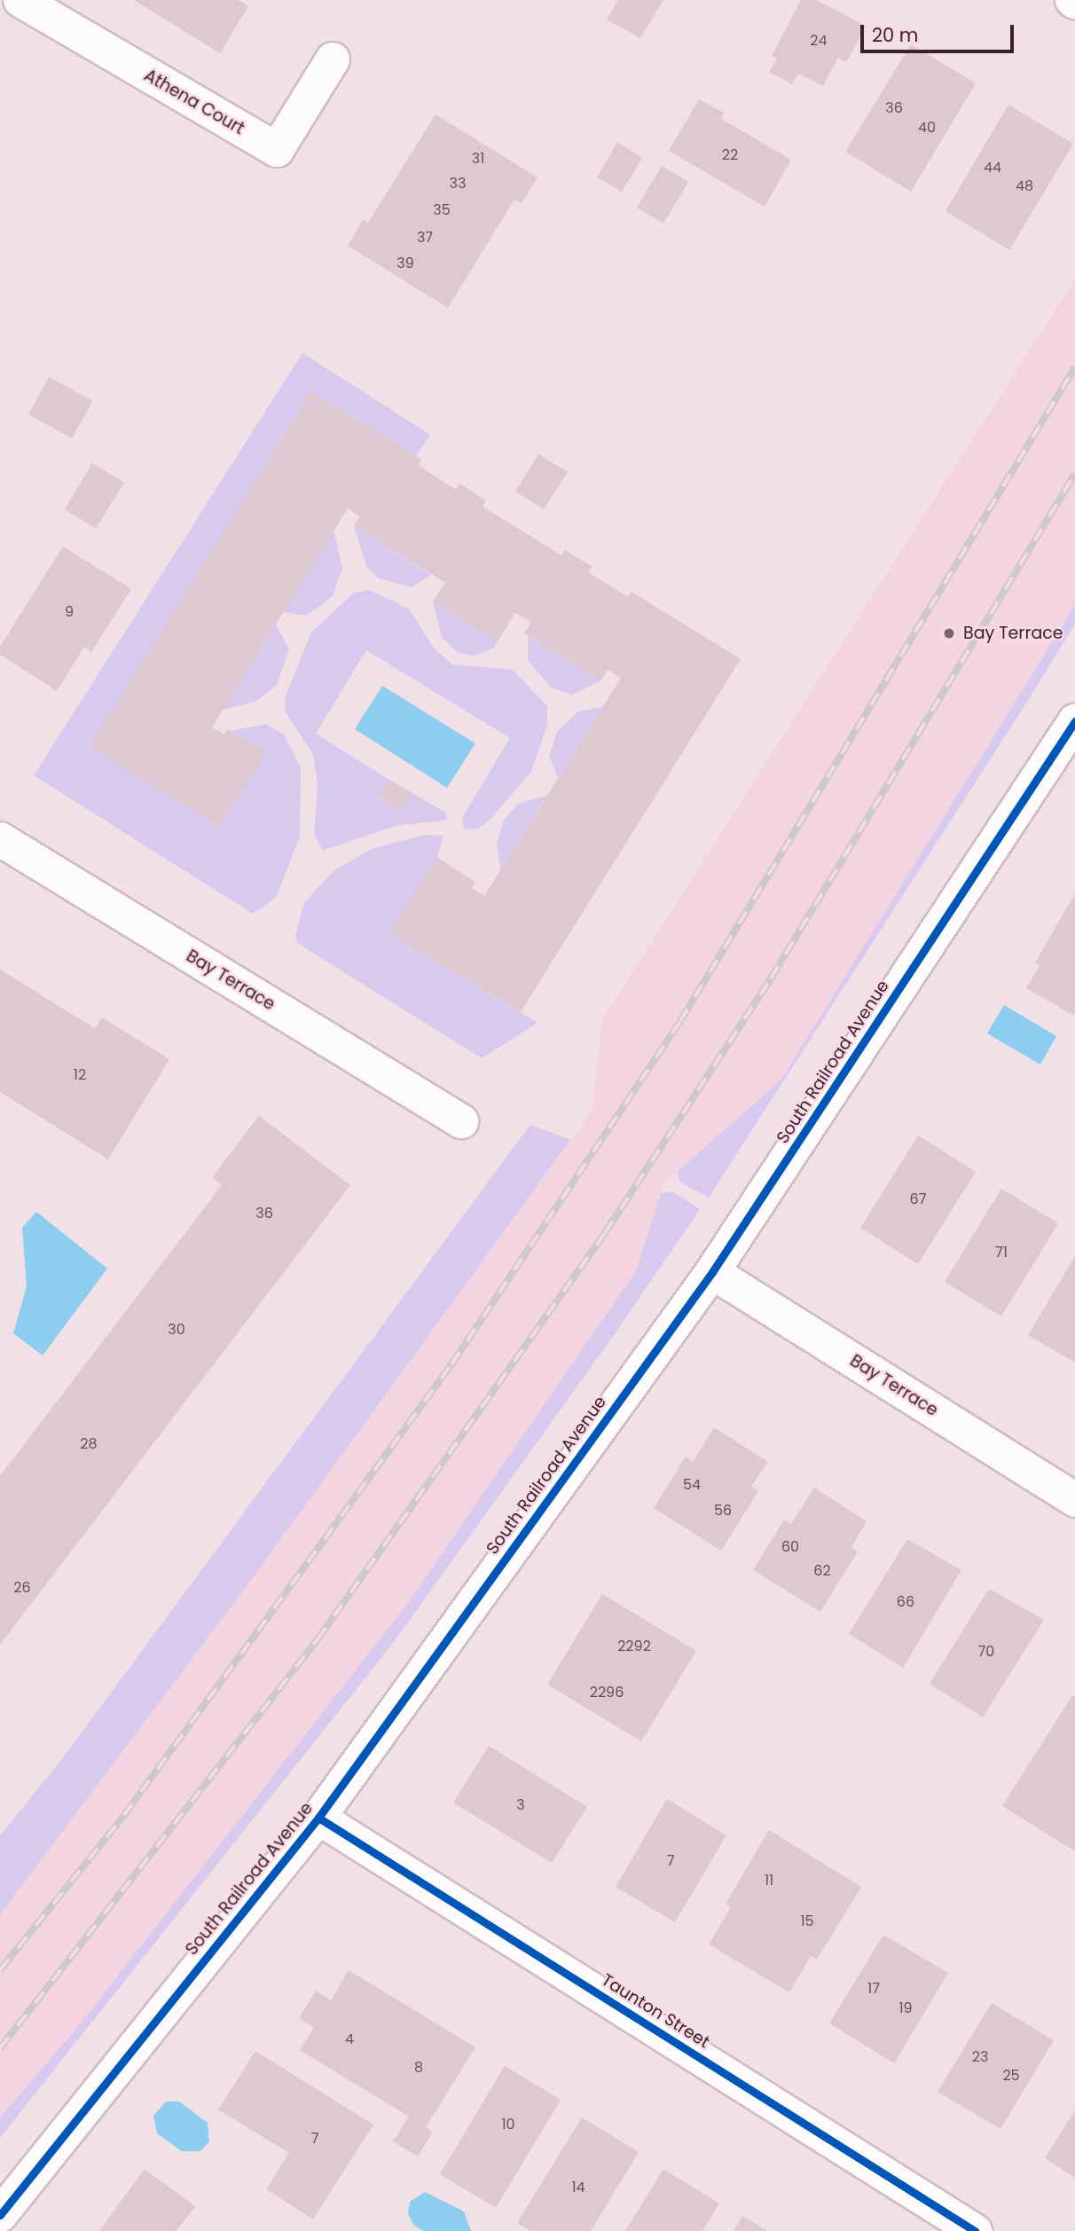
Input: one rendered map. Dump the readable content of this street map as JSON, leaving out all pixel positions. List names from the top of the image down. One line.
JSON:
{"streets":{"street":["Athena Court","Bay Terrace","South Railroad Avenue","Taunton Street"]},"crossings":[["Bay Terrace","South Railroad Avenue"],["South Railroad Avenue","Taunton Street"]],"places":["Bay Terrace"],"house_numbers":["24","36","40","22","31","44","33","48","35","37","39","9","12","67","36","71","30","28","54","56","60","62","26","66","2292","70","2296","3","7","11","15","17","19","4","23","8","25","10","7","14"],"scale_bar":"20 m"}
